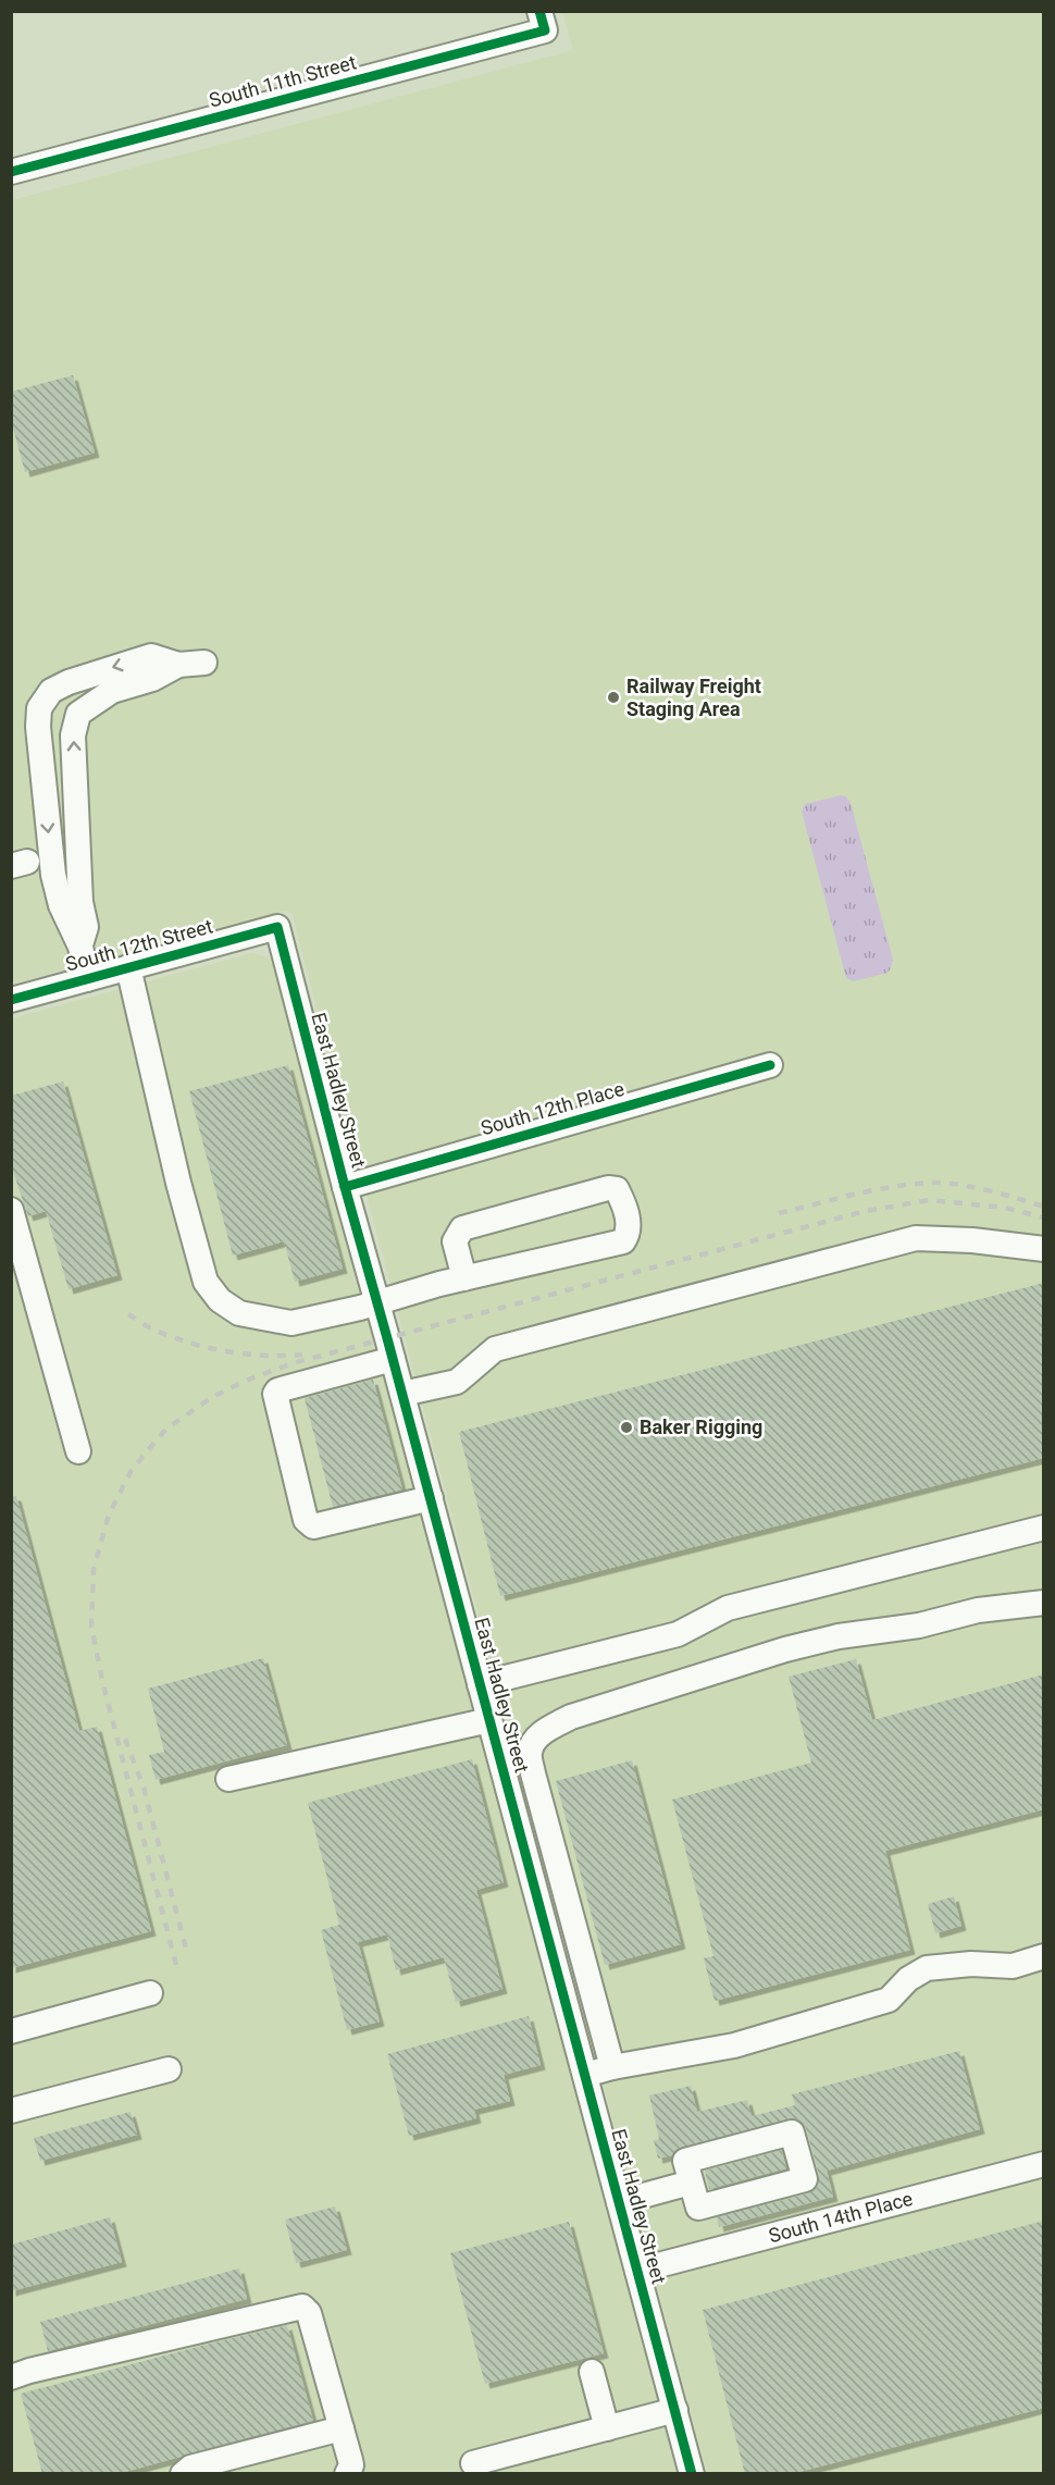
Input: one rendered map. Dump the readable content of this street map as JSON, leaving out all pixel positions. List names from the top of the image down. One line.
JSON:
{"streets":{"street":["South 11th Street","South 12th Street","East Hadley Street","South 12th Place","South 14th Place"]},"crossings":[["South 12th Street","East Hadley Street"],["East Hadley Street","South 12th Place"],["East Hadley Street","South 14th Place"]],"places":["Railway Freight Staging Area","Baker Rigging"]}
